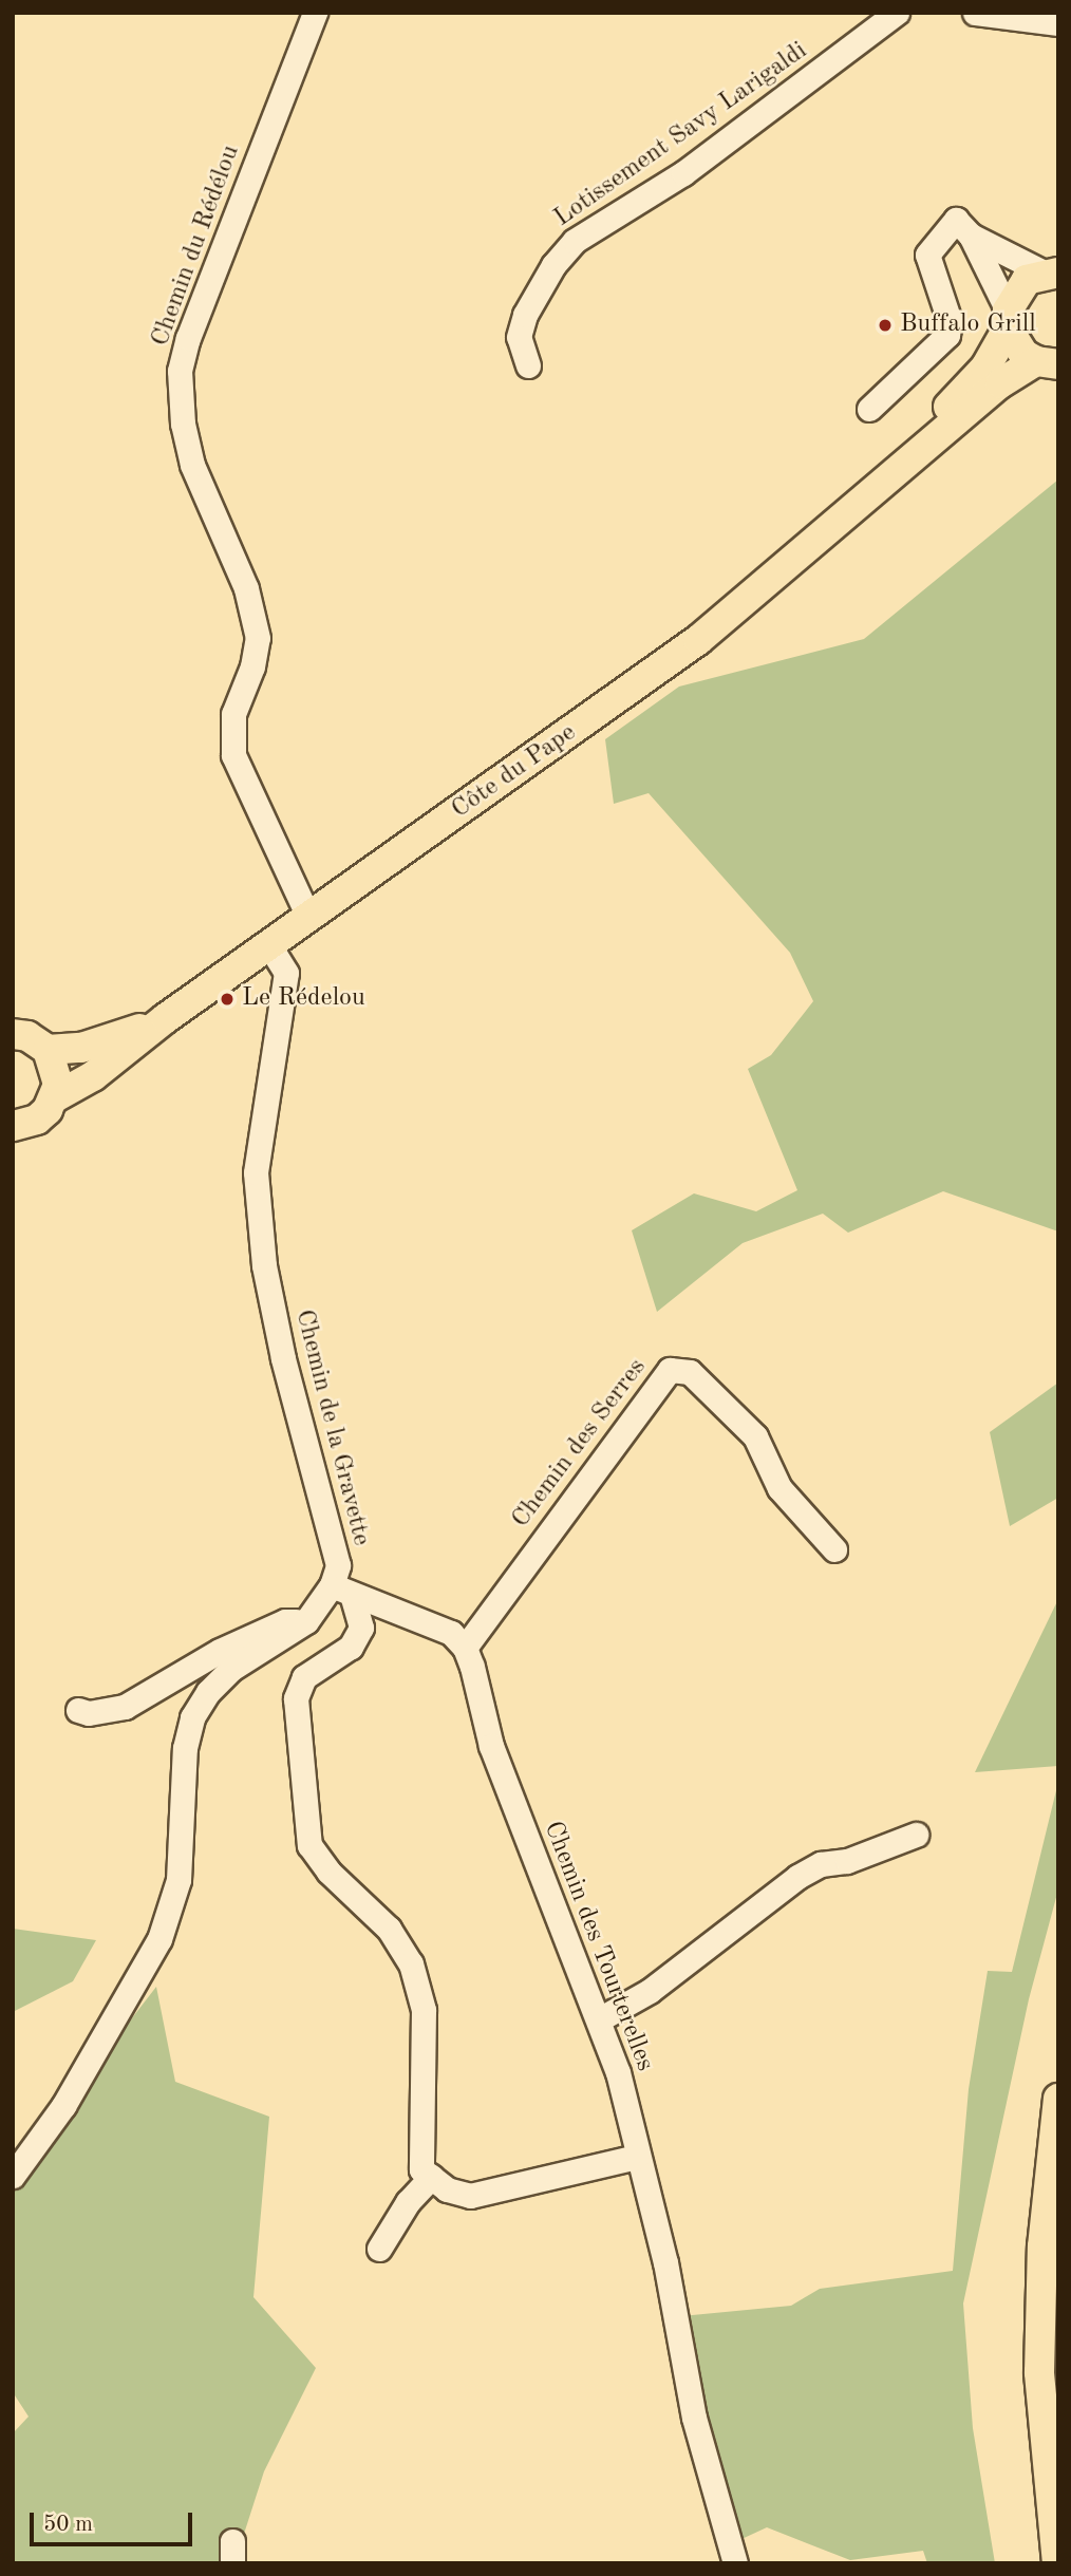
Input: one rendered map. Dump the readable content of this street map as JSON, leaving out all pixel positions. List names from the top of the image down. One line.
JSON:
{"streets":{"main road":["Côte du Pape"],"street":["Lotissement Savy Larigaldi","Chemin du Rédélou","Chemin de la Gravette","Chemin des Serres","Chemin des Tourterelles"]},"crossings":[["Chemin du Rédélou","Côte du Pape"],["Côte du Pape","Chemin de la Gravette"],["Chemin des Serres","Chemin des Tourterelles"]],"places":["Buffalo Grill","Le Rédelou"],"scale_bar":"50 m"}
